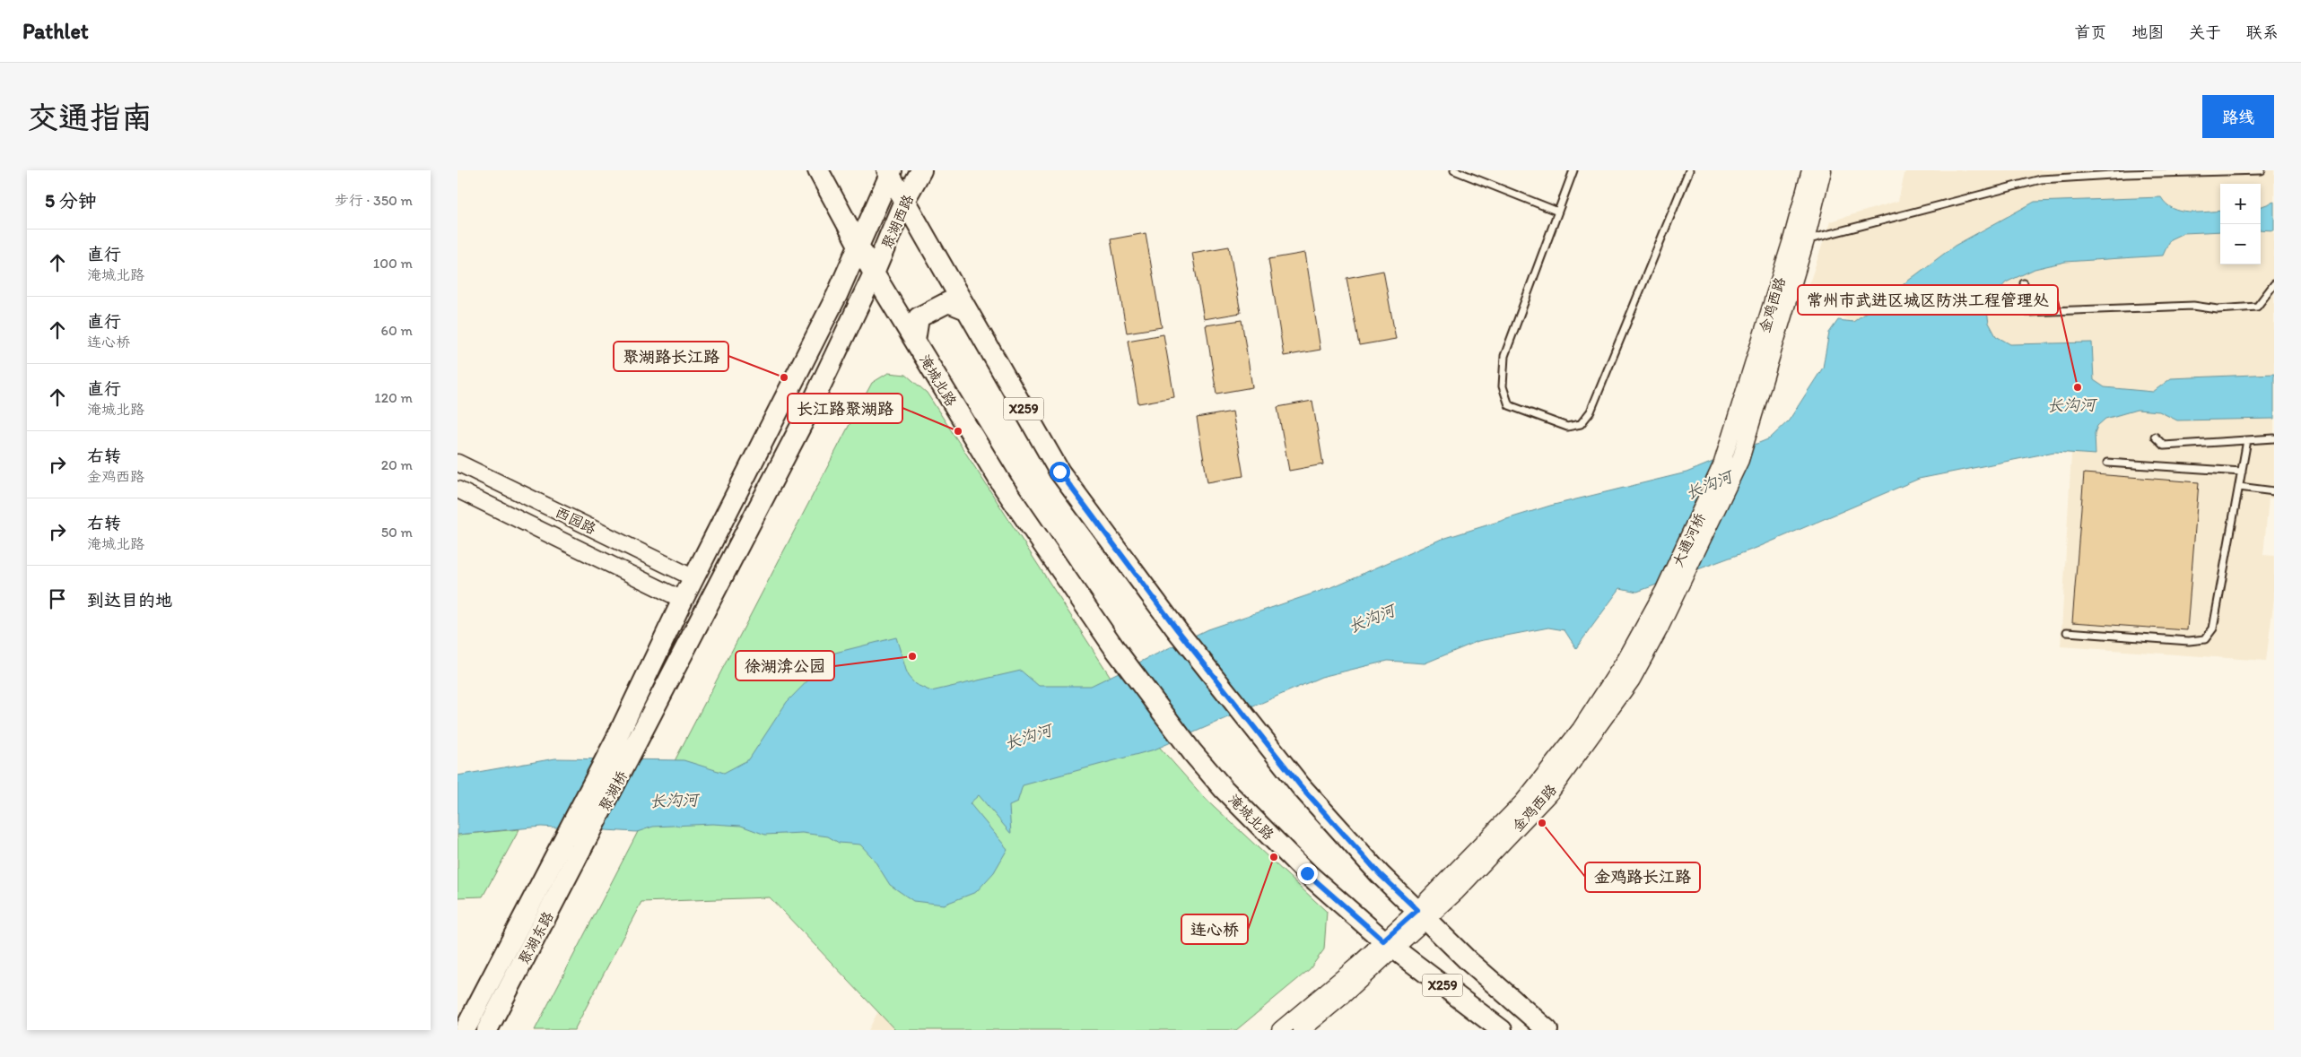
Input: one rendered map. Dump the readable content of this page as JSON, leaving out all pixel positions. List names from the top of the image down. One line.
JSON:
{"streets":{"main road":["聚湖西路","淹城北路","X259","聚湖桥","聚湖东路"],"street":["金鸡西路","西园路","大通河桥"]},"crossings":[["聚湖西路","淹城北路"],["聚湖西路","X259"],["聚湖西路","聚湖桥"],["金鸡西路","淹城北路"],["金鸡西路","X259"],["金鸡西路","大通河桥"],["淹城北路","聚湖桥"],["X259","聚湖桥"],["西园路","聚湖桥"],["聚湖桥","聚湖东路"]],"water":["长沟河"],"places":["聚湖路长江路","常州市武进区城区防洪工程管理处","长江路聚湖路","徐湖渰公园","金鸡路长江路","连心桥"],"page":{"header":"Pathlet","nav":["首页","地图","关于","联系"],"buttons":"路线","title":"交通指南","heading":["5 分钟","步行 · 350 m"],"map_buttons":["+","−"],"list":[["直行","淹城北路","100 m"],["直行","连心桥","60 m"],["直行","淹城北路","120 m"],["右转","金鸡西路","20 m"],["右转","淹城北路","50 m"],"到达目的地"]}}
